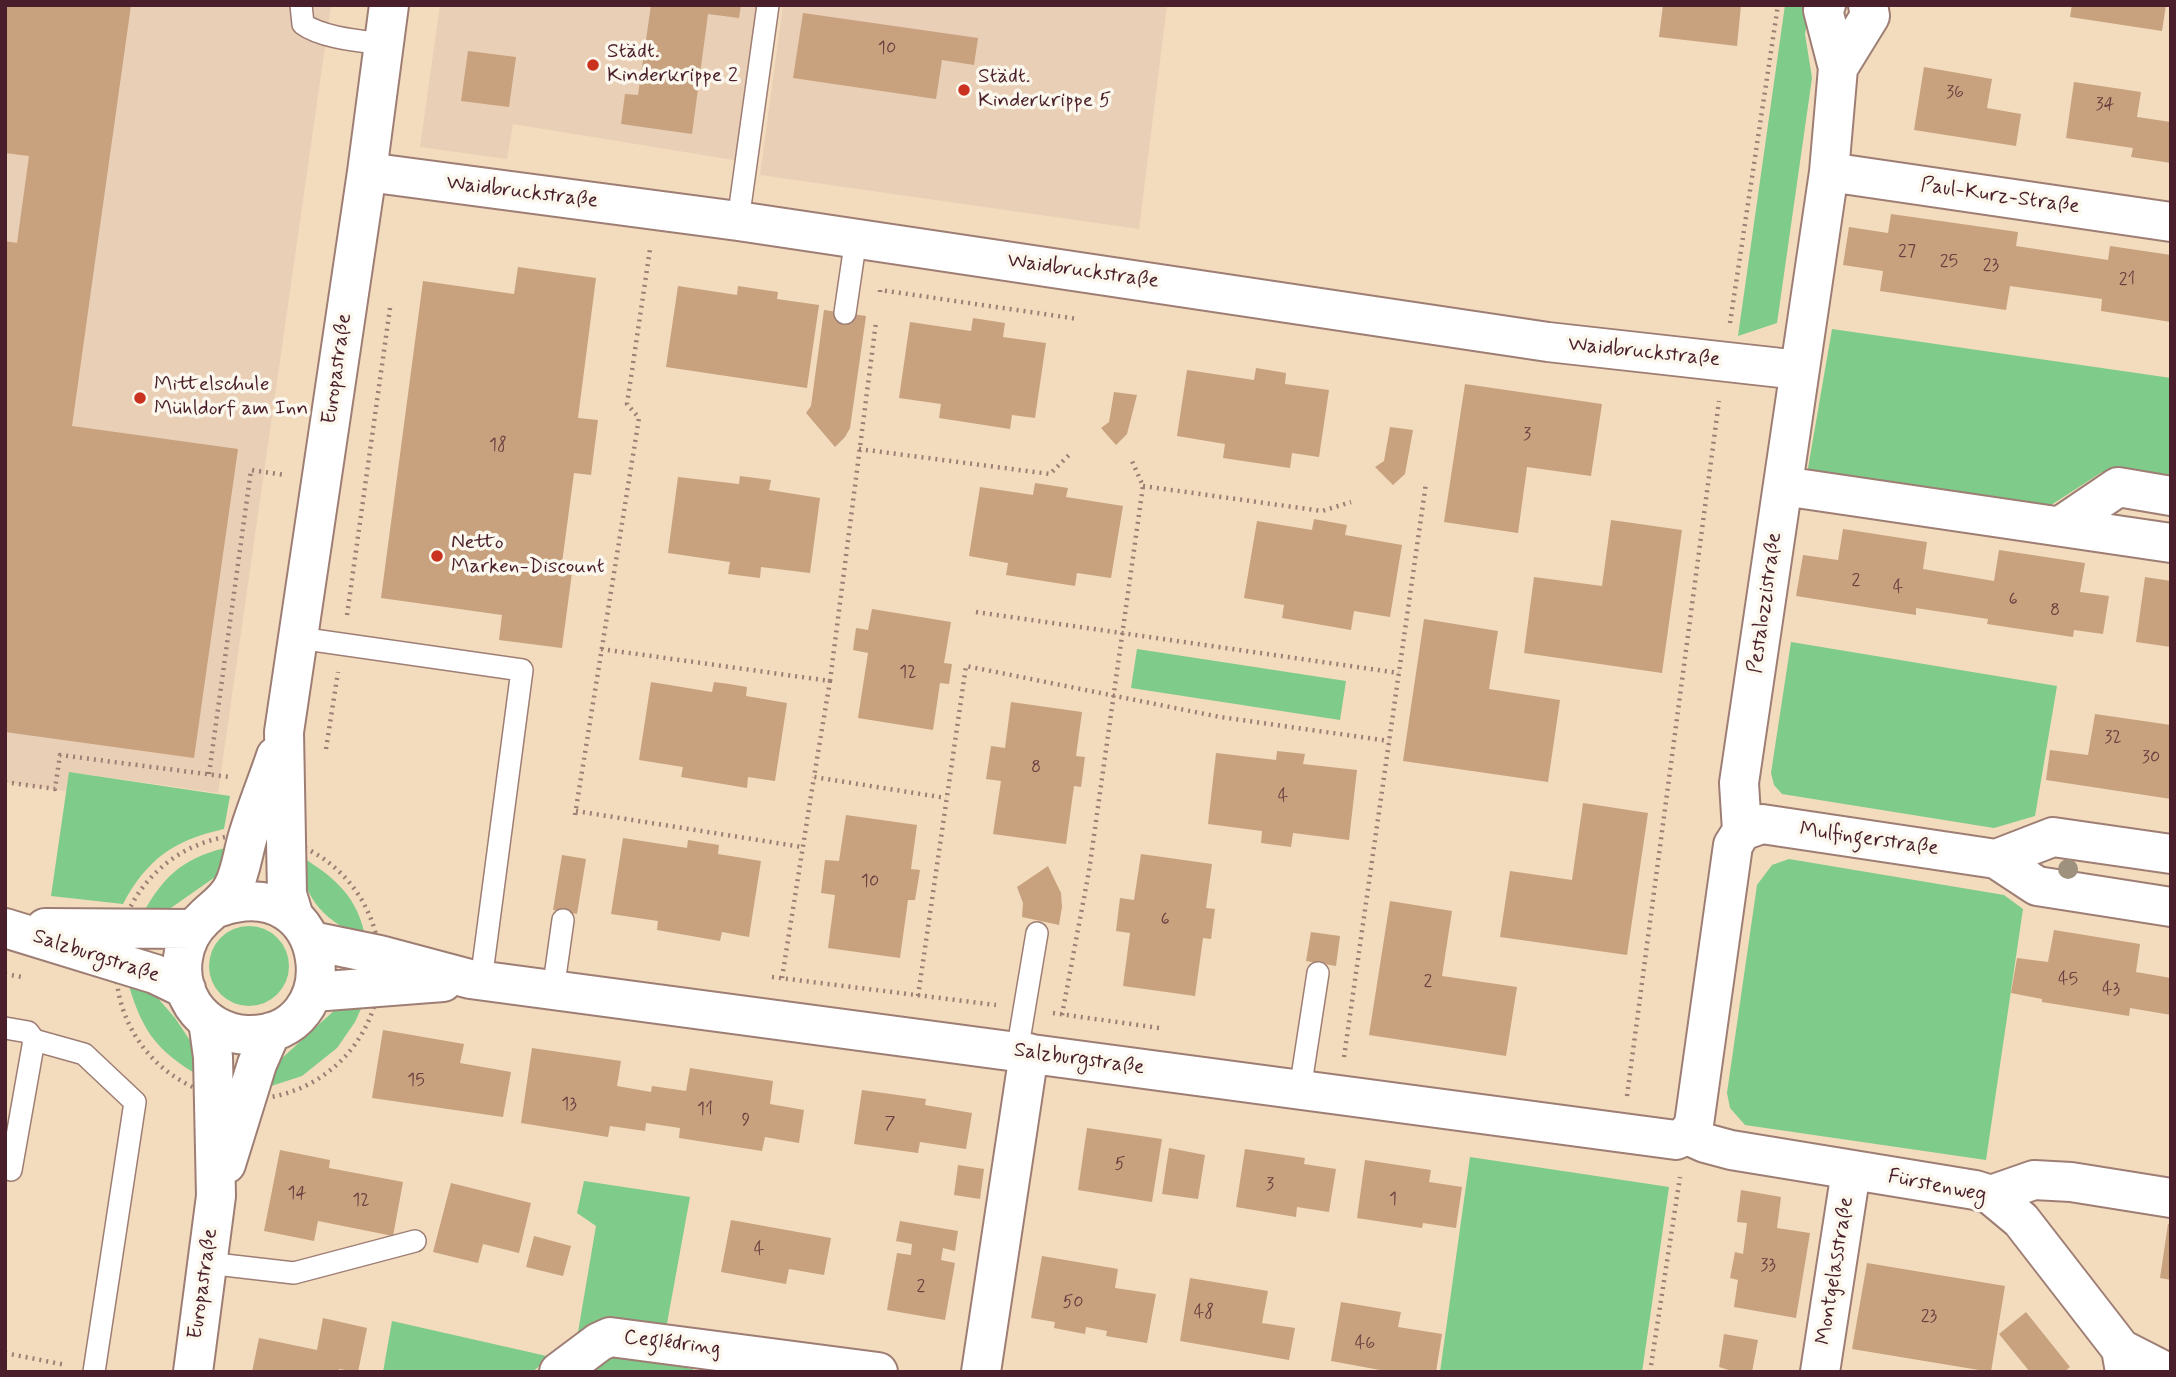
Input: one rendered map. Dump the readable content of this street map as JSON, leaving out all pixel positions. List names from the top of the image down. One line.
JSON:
{"streets":{"street":["Waidbruckstraße","Paul-Kurz-Straße","Europastraße","Pestalozzistraße","Mulfingerstraße","Salzburgstraße","Fürstenweg","Montgelasstraße","Ceglédring"]},"crossings":[["Waidbruckstraße","Europastraße"],["Waidbruckstraße","Pestalozzistraße"],["Paul-Kurz-Straße","Pestalozzistraße"],["Europastraße","Salzburgstraße"],["Pestalozzistraße","Mulfingerstraße"],["Pestalozzistraße","Salzburgstraße"],["Pestalozzistraße","Fürstenweg"],["Salzburgstraße","Fürstenweg"],["Fürstenweg","Montgelasstraße"]],"places":["Städt. Kinderkrippe 2","Städt. Kinderkrippe 5","Mittelschule Mühldorf am Inn","Netto Marken-Discount"],"house_numbers":["10","36","34","27","25","23","21","3","18","2","4","6","8","12","32","30","8","4","10","6","45","2","43","15","13","11","9","7","5","3","14","1","12","4","33","2","50","48","23","46"]}
